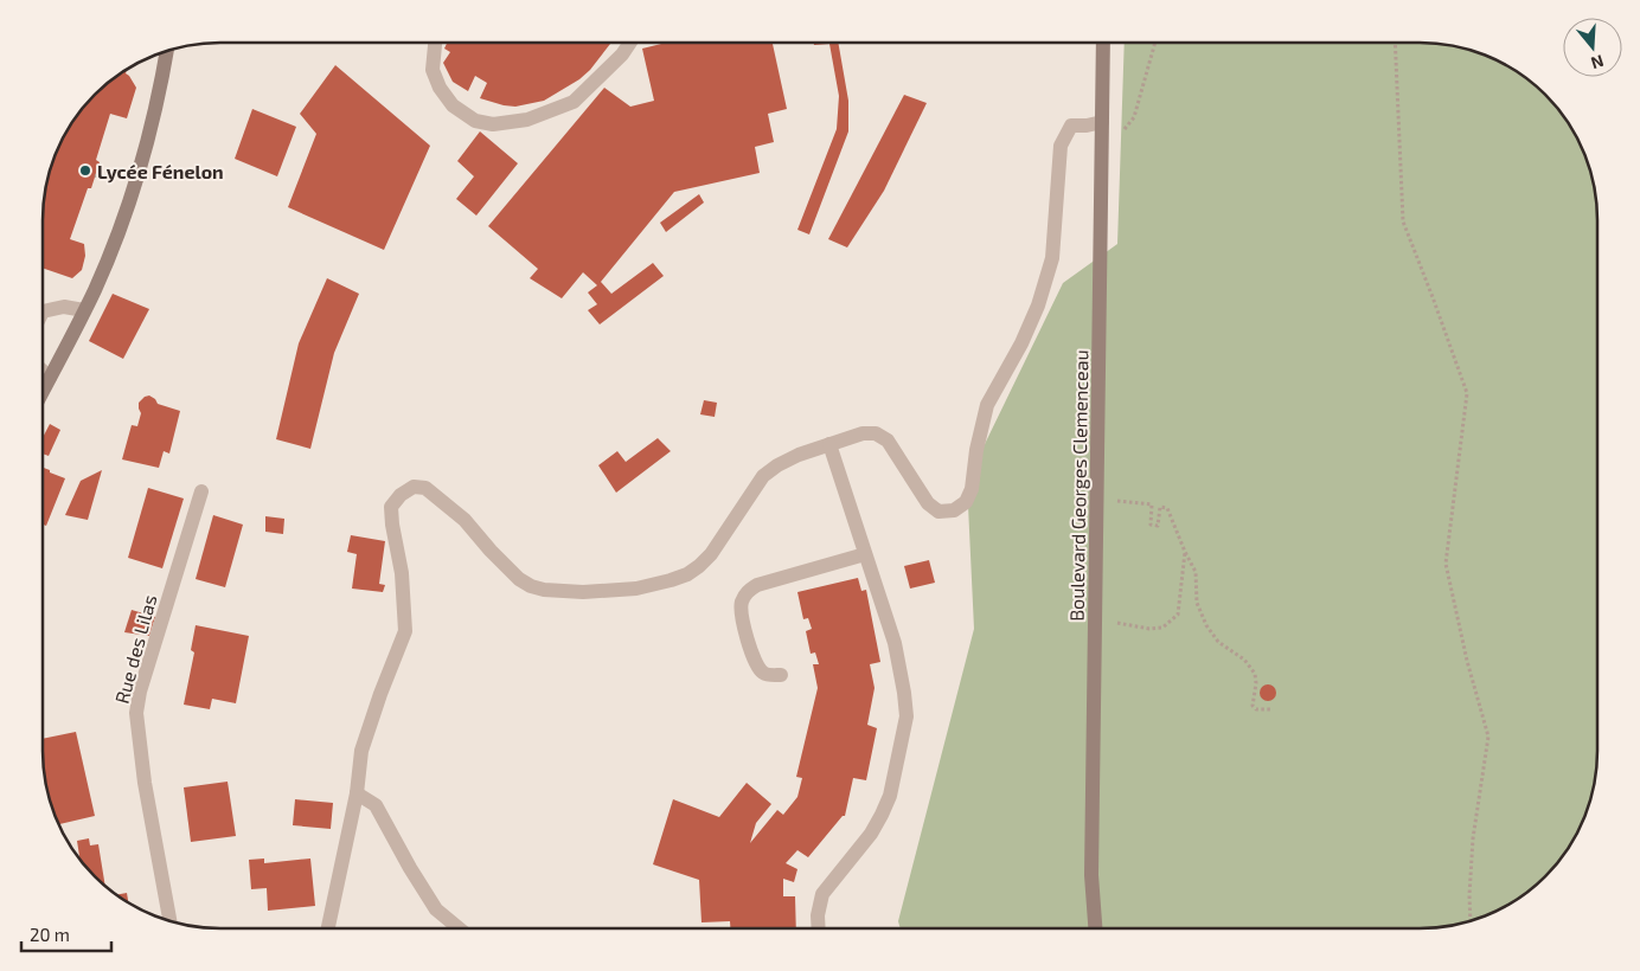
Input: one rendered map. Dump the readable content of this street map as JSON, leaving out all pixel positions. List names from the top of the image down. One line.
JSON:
{"streets":{"main road":["Boulevard Georges Clemenceau"],"street":["Rue des Lilas"]},"places":["Lycée Fénelon"],"scale_bar":"20 m","north":"bottom"}
